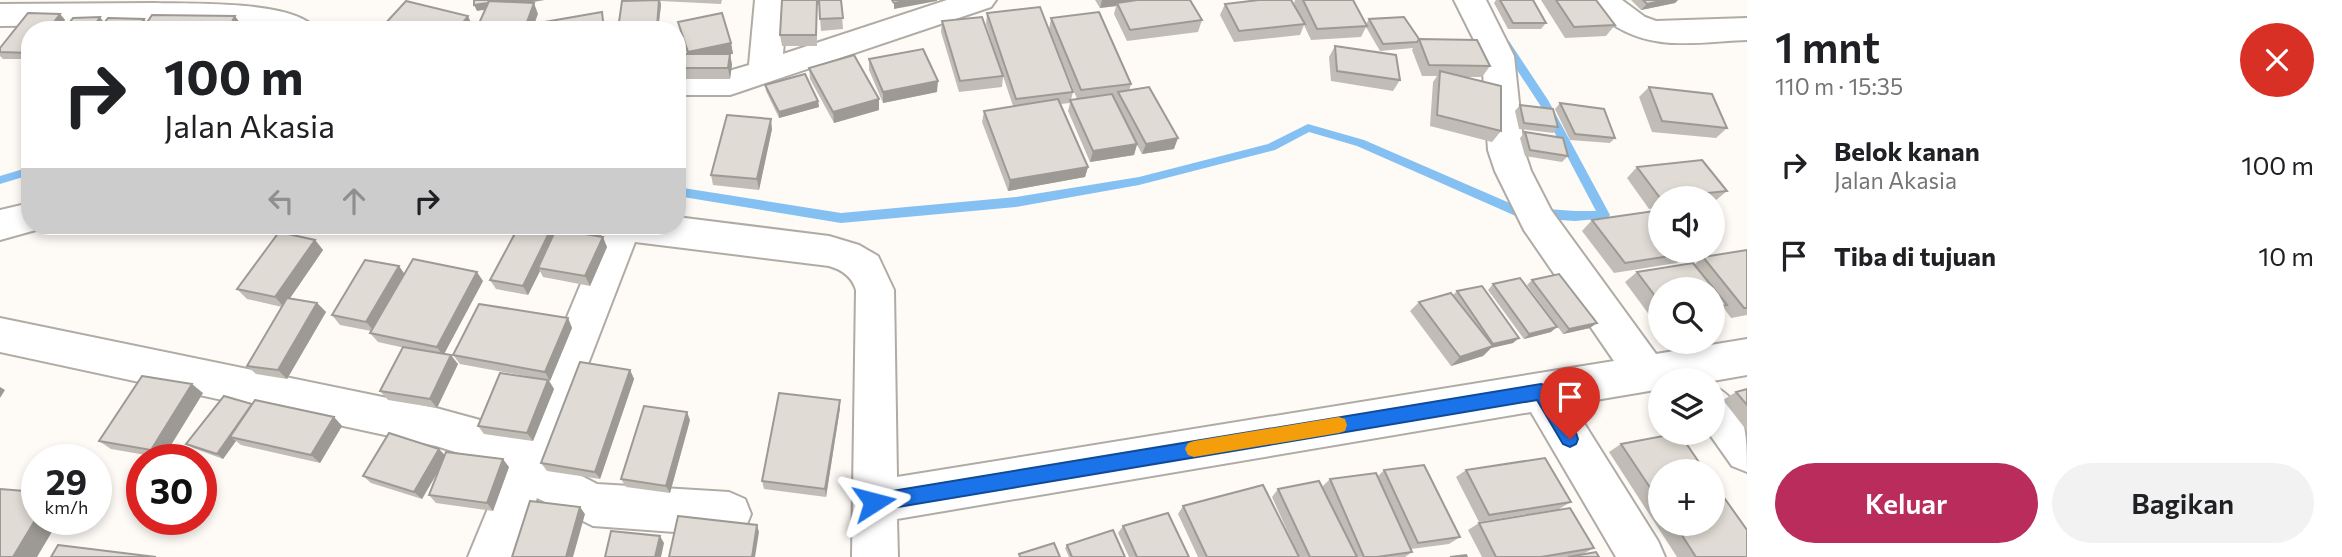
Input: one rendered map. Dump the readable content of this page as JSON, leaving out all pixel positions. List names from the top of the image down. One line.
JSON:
{"page":{"heading":["1 mnt","110 m · 15:35"],"turn":["100 m","Jalan Akasia"],"list":[{"name":"Belok kanan","note":"Jalan Akasia","value":"100 m"},{"name":"Tiba di tujuan","value":"10 m"}],"map_buttons":"+","speed":"29 km/h","limit":"30","buttons":["Keluar","Bagikan"]}}
